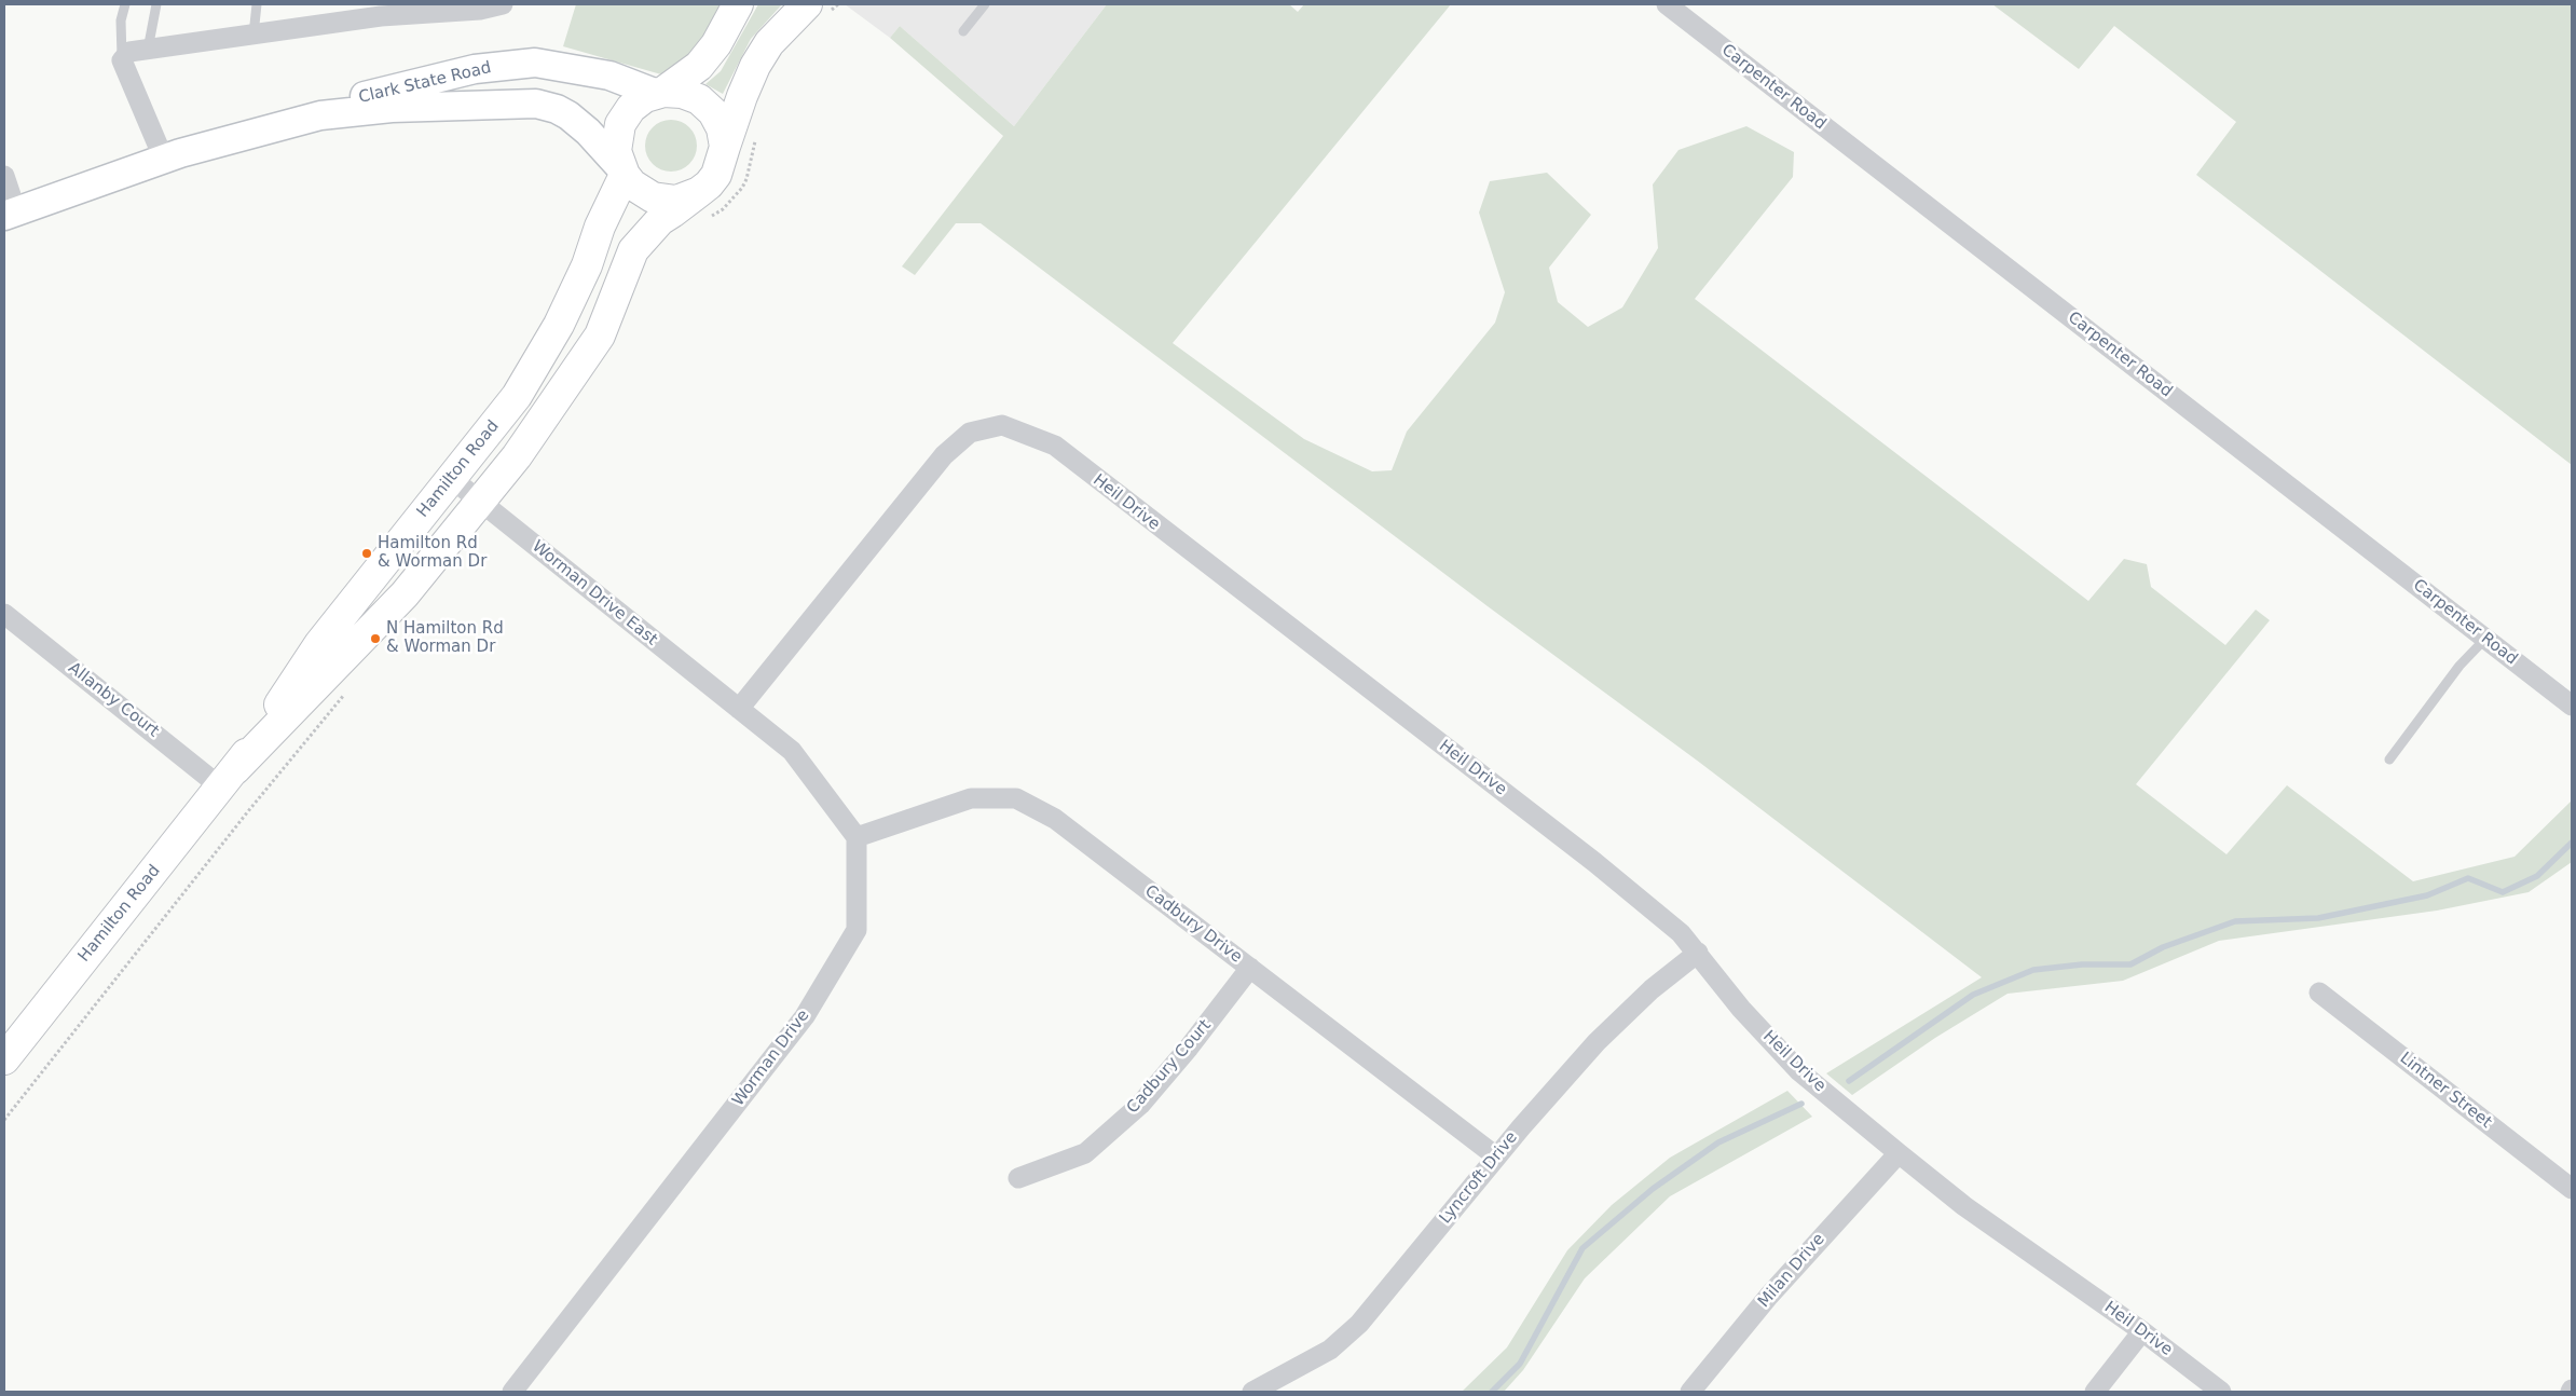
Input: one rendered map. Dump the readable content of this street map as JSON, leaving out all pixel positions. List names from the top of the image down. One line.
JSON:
{"streets":{"main road":["Clark State Road","Hamilton Road"],"street":["Carpenter Road","Heil Drive","Worman Drive East","Allanby Court","Cadbury Drive","Worman Drive","Cadbury Court","Lintner Street","Lyncroft Drive","Milan Drive"]},"crossings":[["Clark State Road","Hamilton Road"],["Hamilton Road","Worman Drive East"],["Hamilton Road","Allanby Court"],["Heil Drive","Worman Drive East"],["Heil Drive","Lyncroft Drive"],["Heil Drive","Milan Drive"],["Cadbury Drive","Worman Drive"],["Cadbury Drive","Cadbury Court"],["Cadbury Drive","Lyncroft Drive"]],"places":["Hamilton Rd & Worman Dr","N Hamilton Rd & Worman Dr"]}
